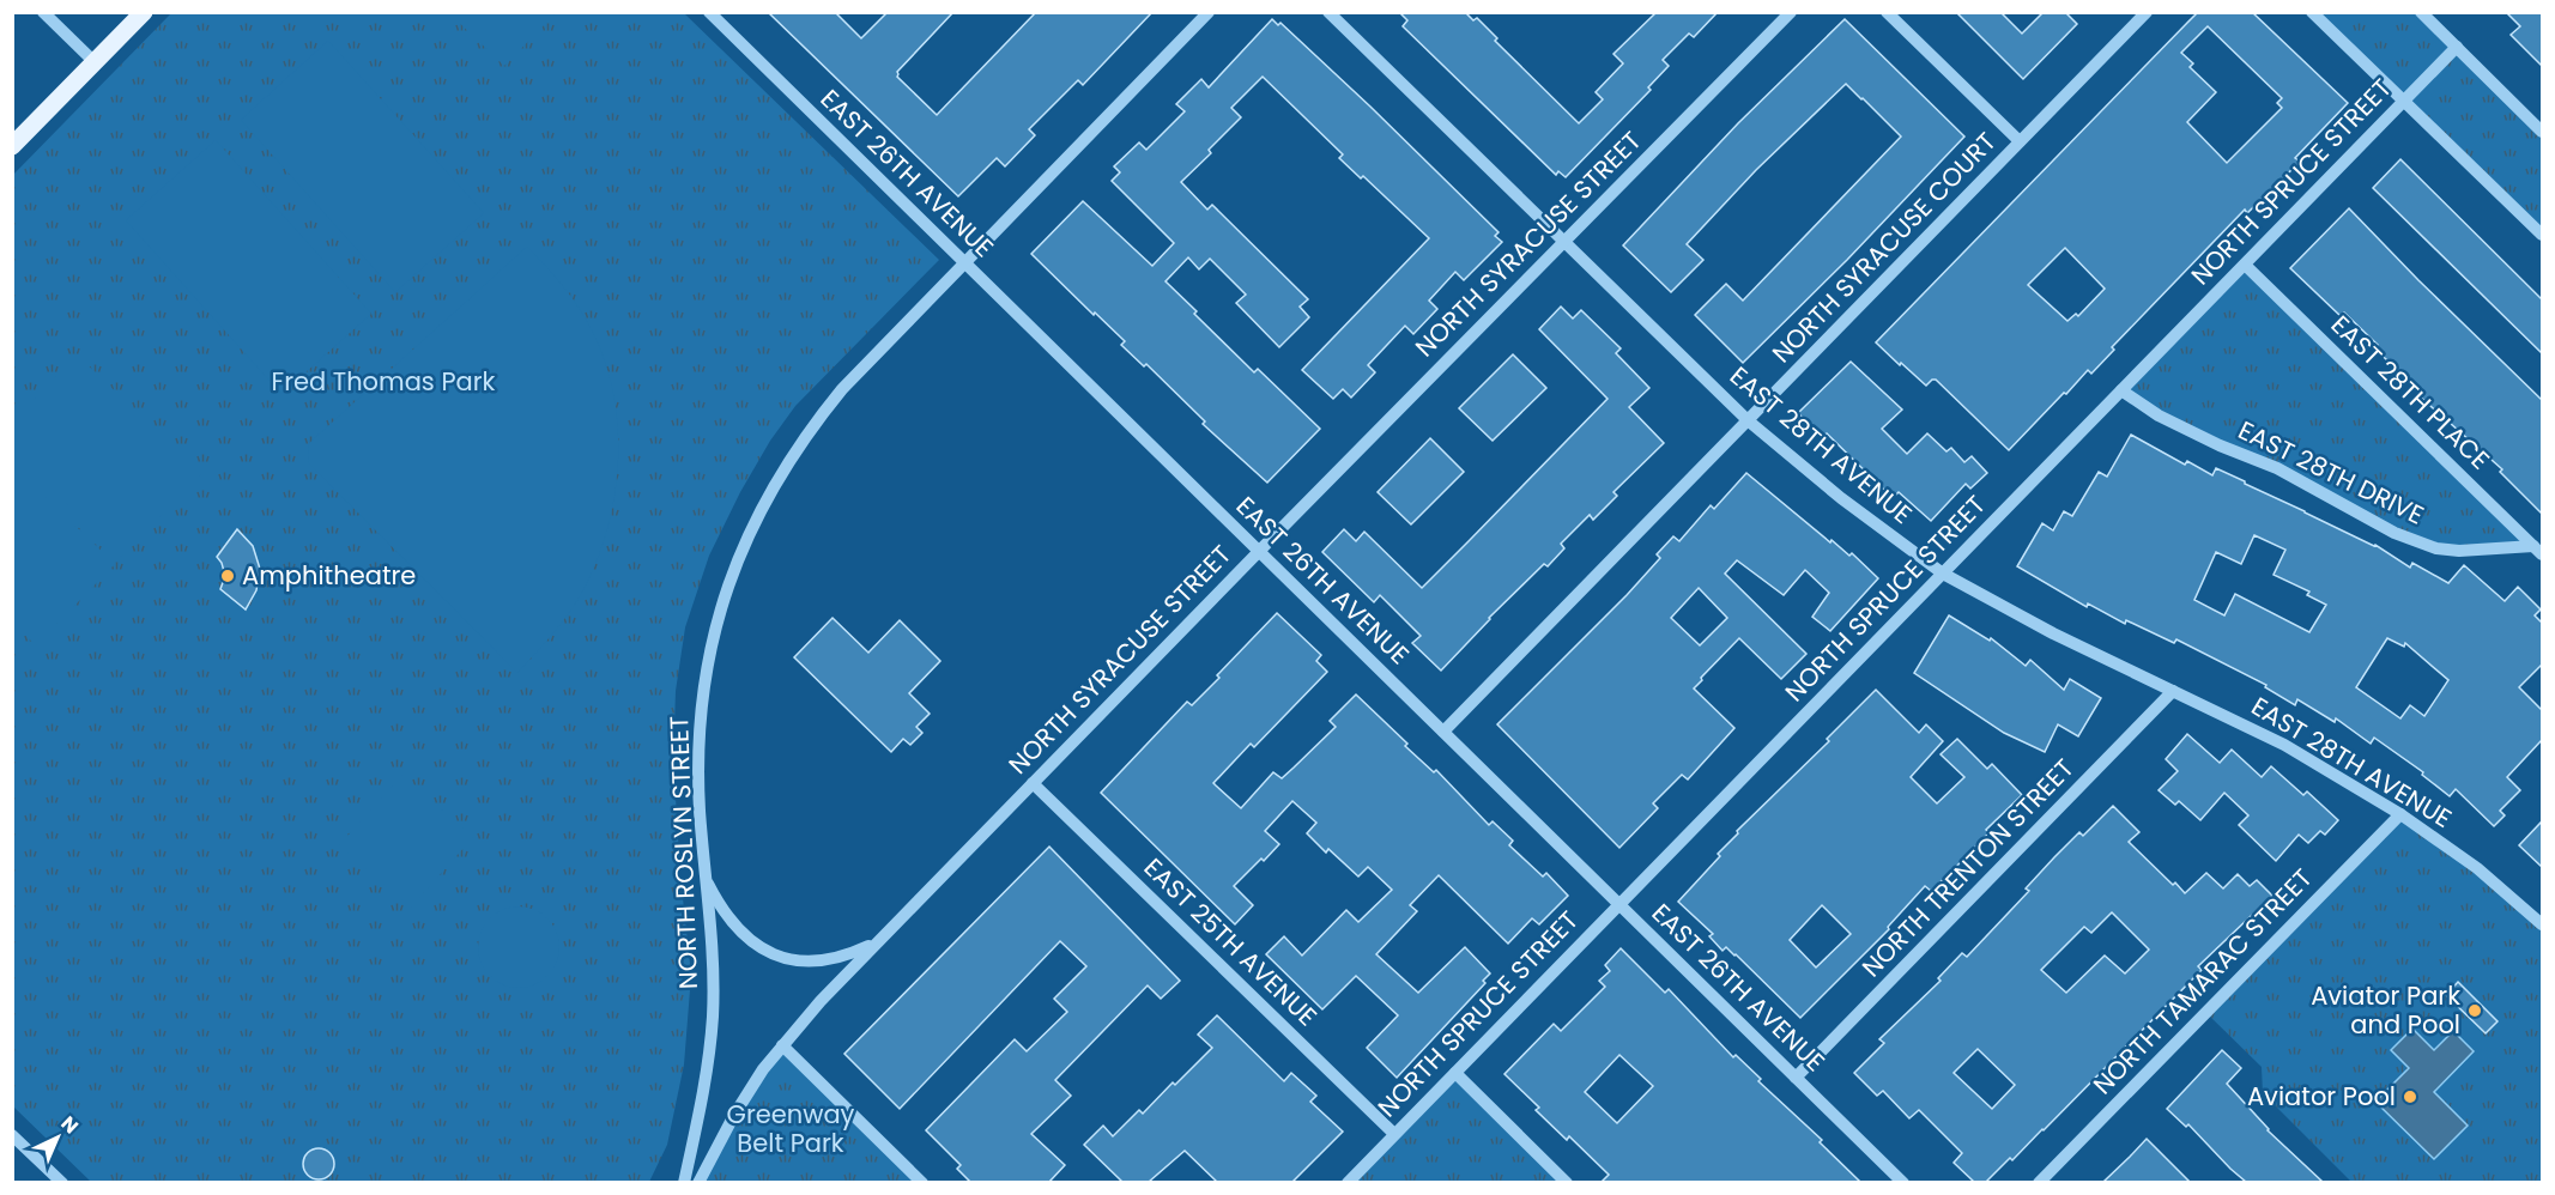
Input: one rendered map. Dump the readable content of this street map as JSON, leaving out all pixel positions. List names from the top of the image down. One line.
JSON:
{"streets":{"street":["EAST 26TH AVENUE","NORTH SPRUCE STREET","NORTH SYRACUSE STREET","NORTH SYRACUSE COURT","EAST 28TH PLACE","EAST 28TH AVENUE","EAST 28TH DRIVE","NORTH ROSLYN STREET","NORTH TRENTON STREET","EAST 25TH AVENUE","NORTH TAMARAC STREET"]},"crossings":[["EAST 26TH AVENUE","NORTH SPRUCE STREET"],["EAST 26TH AVENUE","NORTH SYRACUSE STREET"],["EAST 26TH AVENUE","NORTH SYRACUSE COURT"],["EAST 26TH AVENUE","NORTH ROSLYN STREET"],["EAST 26TH AVENUE","NORTH TRENTON STREET"],["NORTH SPRUCE STREET","EAST 28TH PLACE"],["NORTH SPRUCE STREET","EAST 28TH AVENUE"],["NORTH SPRUCE STREET","EAST 28TH DRIVE"],["NORTH SPRUCE STREET","EAST 25TH AVENUE"],["NORTH SYRACUSE STREET","EAST 28TH AVENUE"],["NORTH SYRACUSE STREET","EAST 25TH AVENUE"],["NORTH SYRACUSE COURT","EAST 28TH AVENUE"],["EAST 28TH PLACE","EAST 28TH DRIVE"],["EAST 28TH AVENUE","NORTH TRENTON STREET"],["EAST 28TH AVENUE","NORTH TAMARAC STREET"]],"parks":["Fred Thomas Park","Greenway Belt Park"],"places":["Amphitheatre","Aviator Park and Pool","Aviator Pool"],"north":"top right"}
